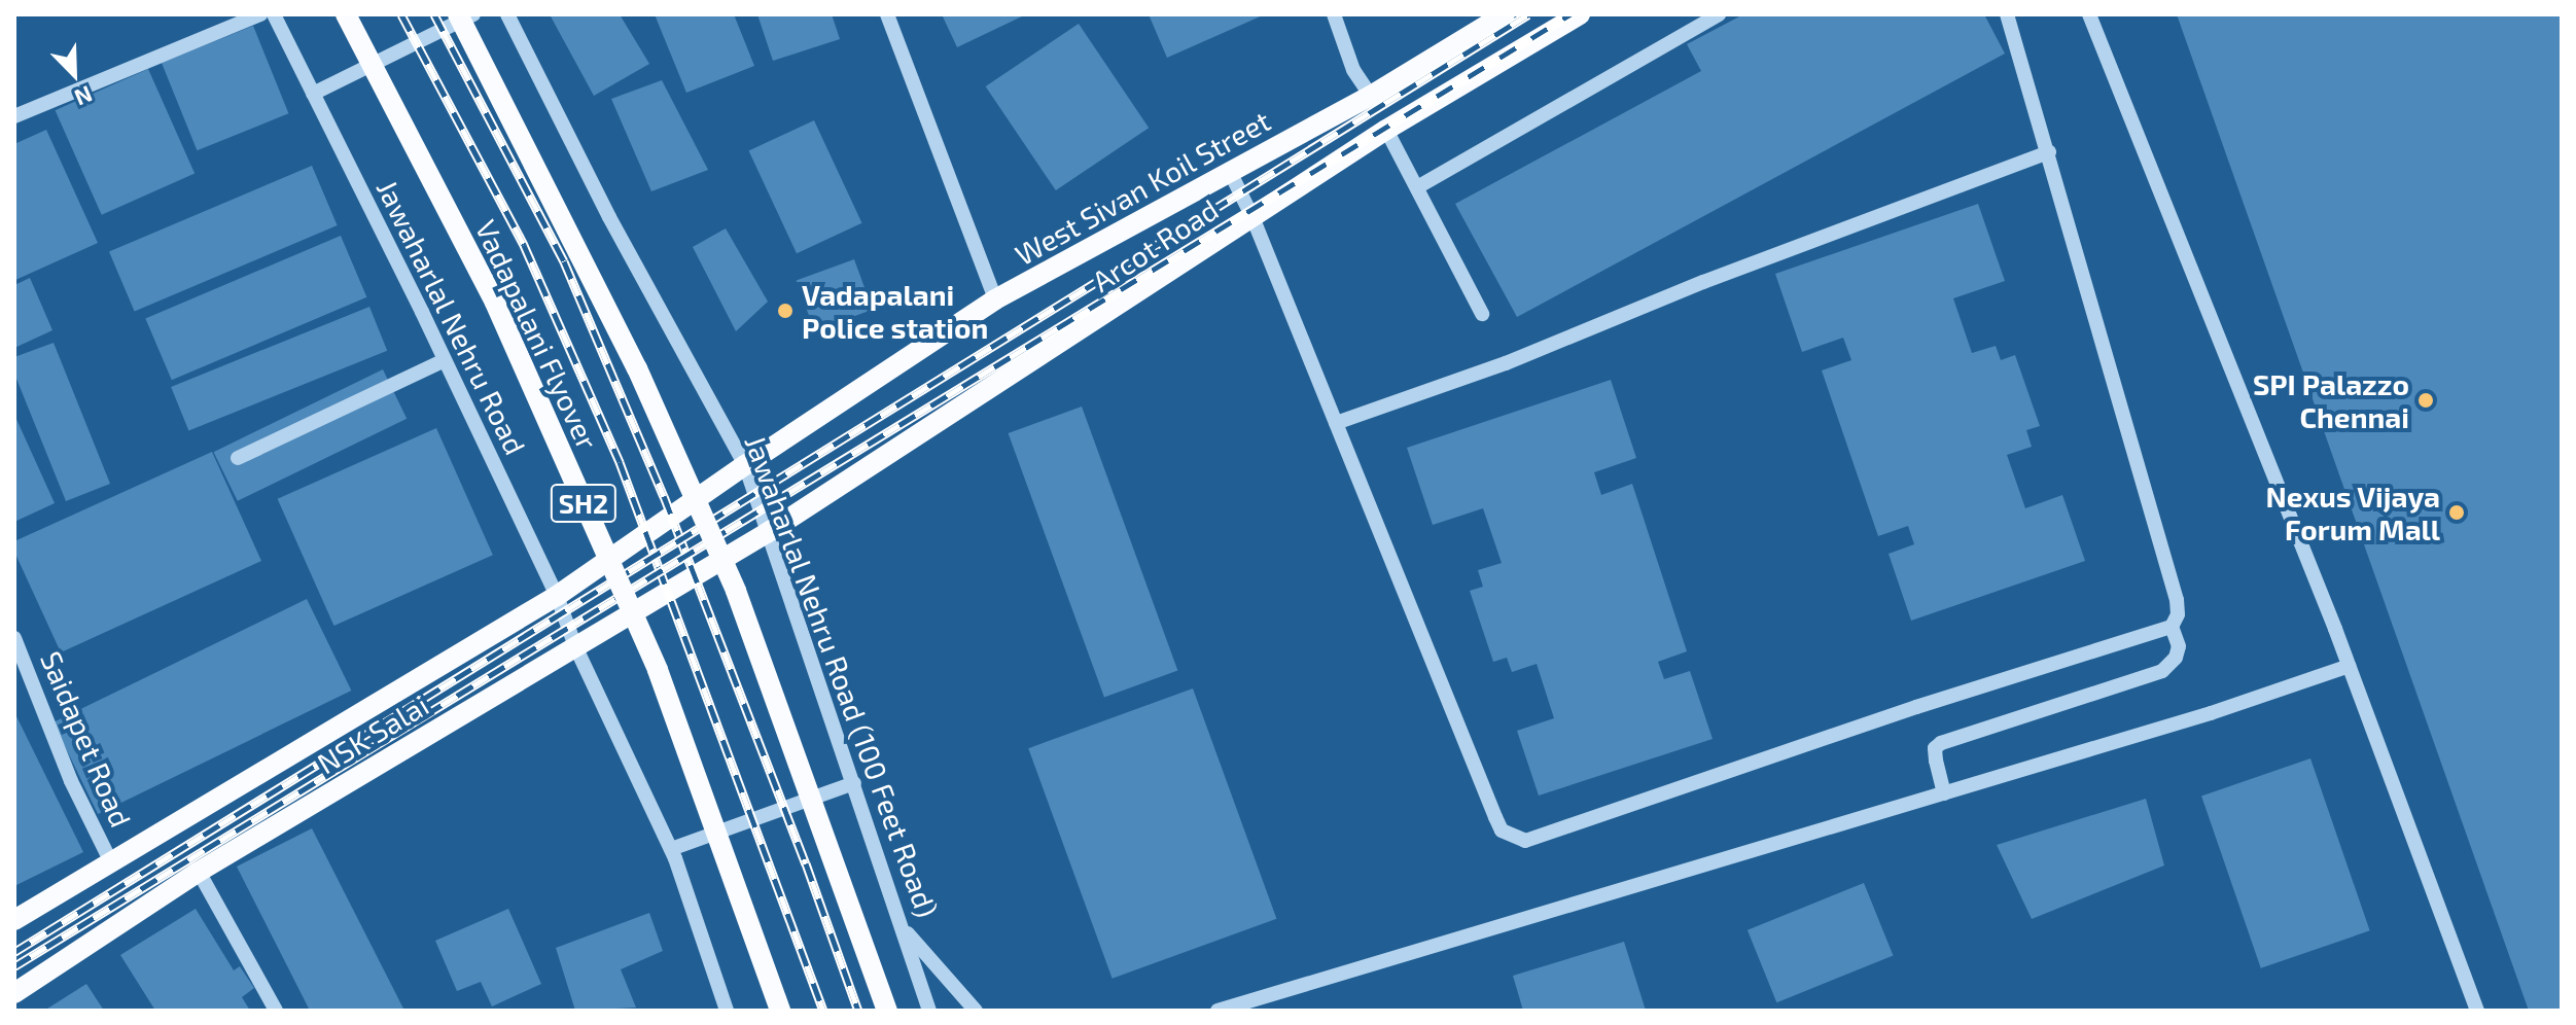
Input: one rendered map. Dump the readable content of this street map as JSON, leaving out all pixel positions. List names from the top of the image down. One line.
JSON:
{"streets":{"main road":["West Sivan Koil Street","Arcot Road","Vadapalani Flyover","SH2","NSK Salai"],"street":["Jawaharlal Nehru Road","Jawaharlal Nehru Road (100 Feet Road)","Saidapet Road"]},"crossings":[["West Sivan Koil Street","Jawaharlal Nehru Road"],["West Sivan Koil Street","Jawaharlal Nehru Road (100 Feet Road)"],["West Sivan Koil Street","Saidapet Road"],["Arcot Road","Jawaharlal Nehru Road (100 Feet Road)"],["Arcot Road","NSK Salai"],["Jawaharlal Nehru Road","NSK Salai"],["Jawaharlal Nehru Road (100 Feet Road)","NSK Salai"]],"places":["Vadapalani Police station","SPI Palazzo Chennai","Nexus Vijaya Forum Mall"],"north":"bottom right"}
